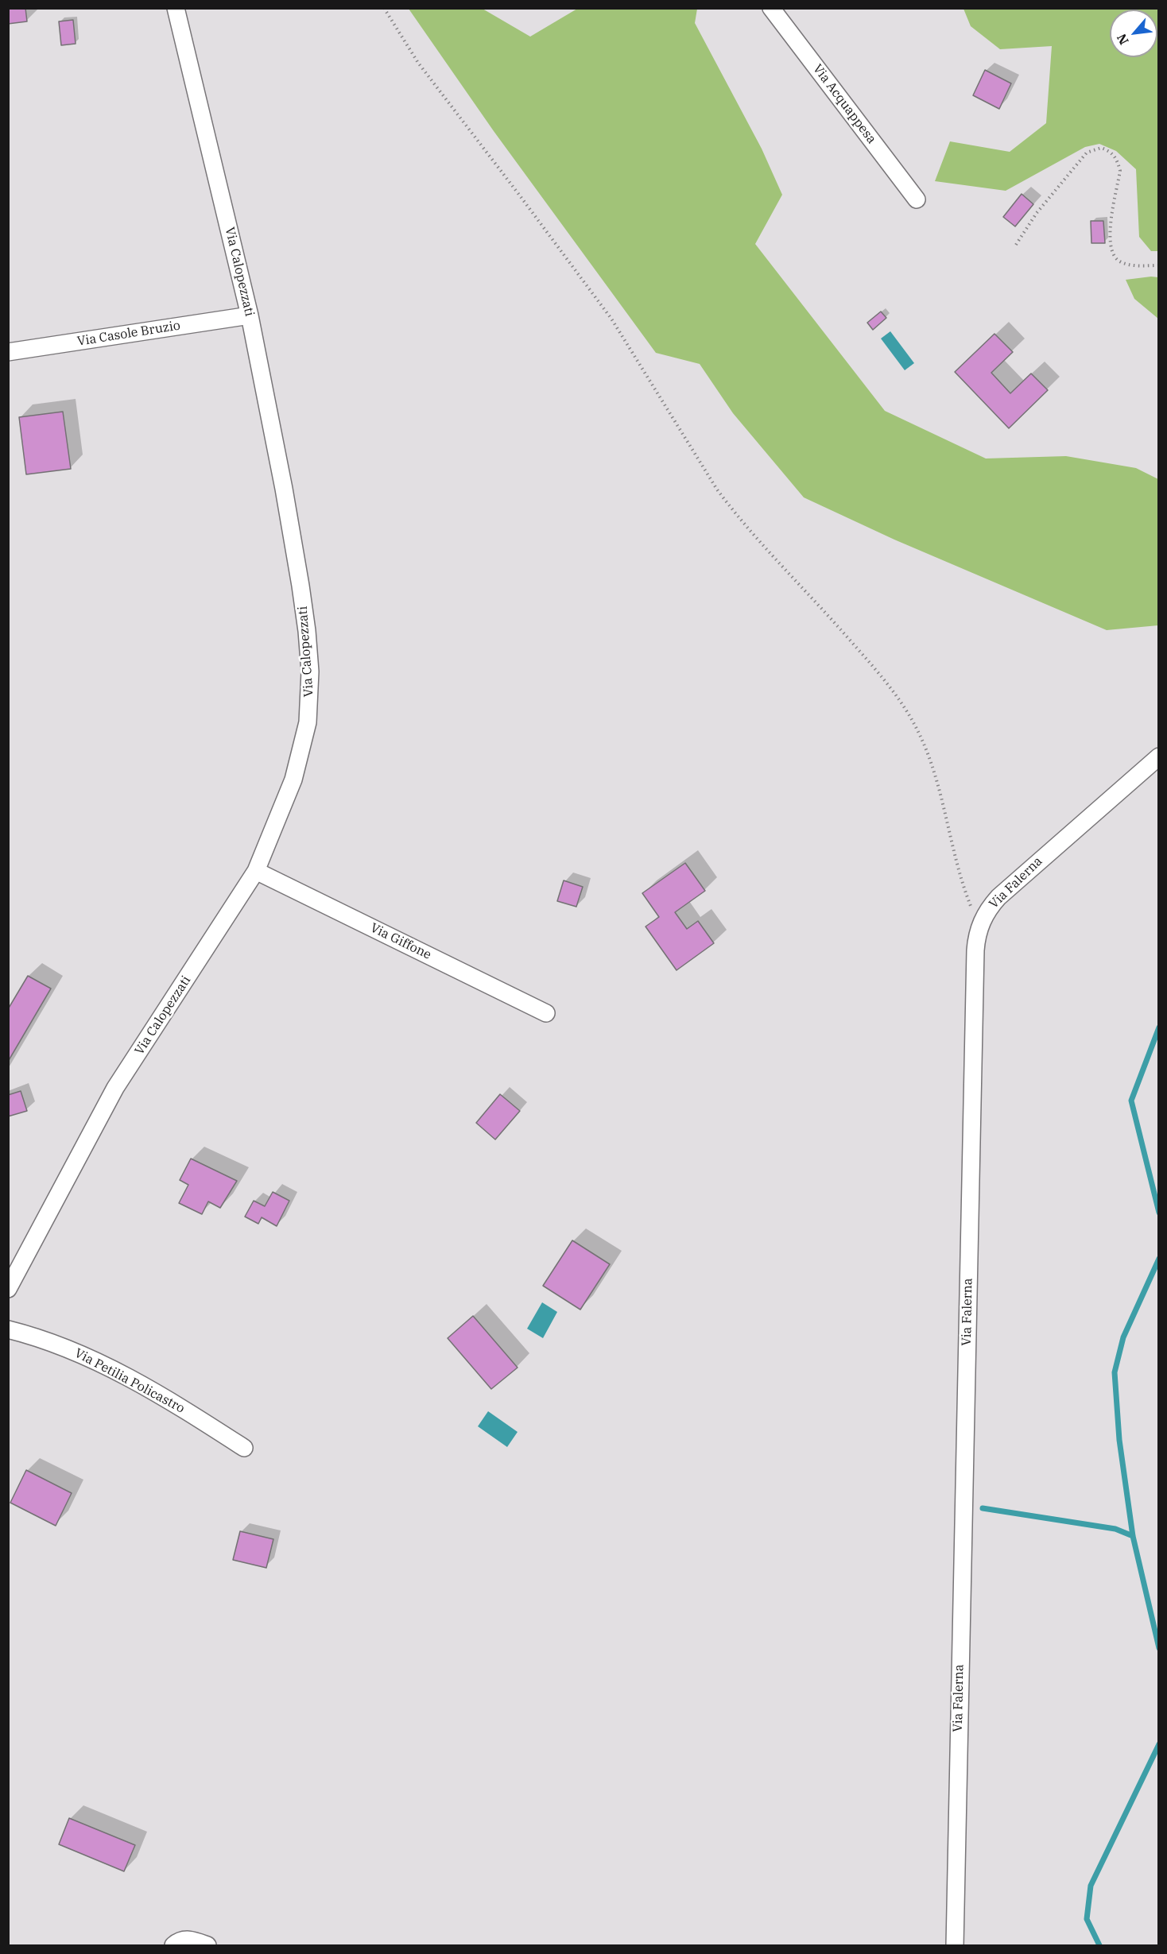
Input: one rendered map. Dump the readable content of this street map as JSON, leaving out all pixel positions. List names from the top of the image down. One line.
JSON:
{"streets":{"street":["Via Acquappesa","Via Calopezzati","Via Casole Bruzio","Via Falerna","Via Giffone","Via Petilia Policastro"]},"crossings":[["Via Calopezzati","Via Casole Bruzio"],["Via Calopezzati","Via Giffone"]],"north":"bottom left"}
